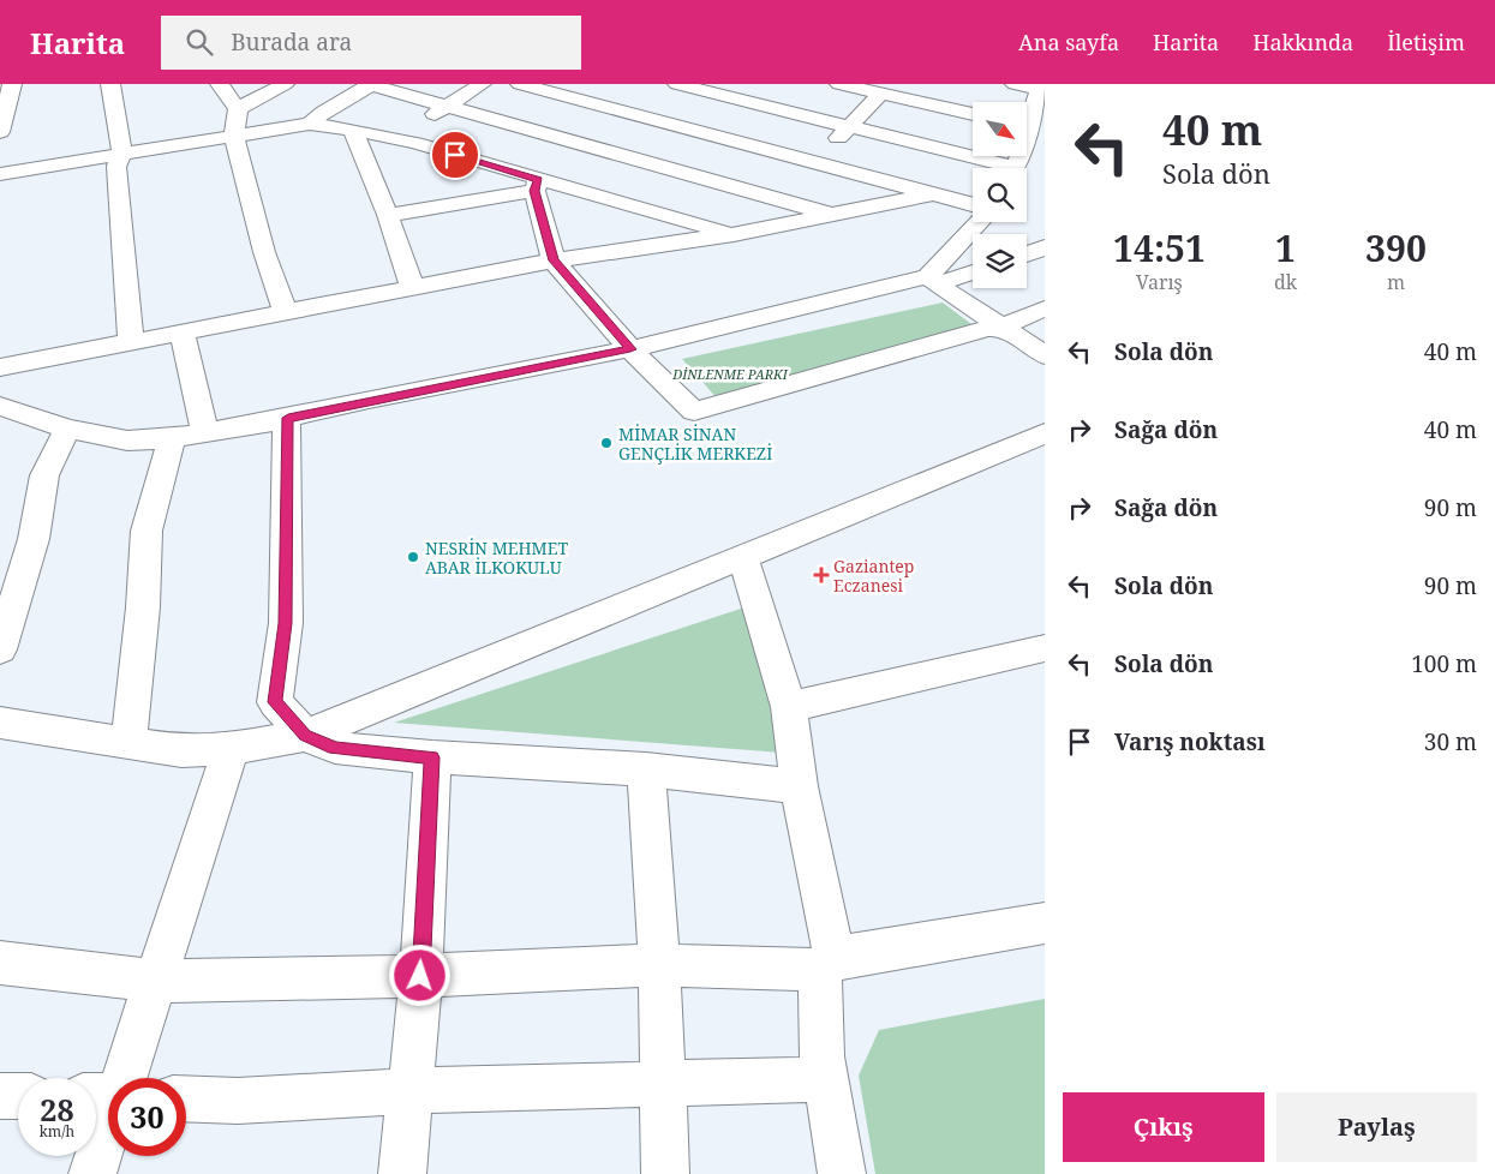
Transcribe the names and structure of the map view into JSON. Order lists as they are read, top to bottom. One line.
{"parks":["DİNLENME PARKI"],"places":{"other":["MİMAR SİNAN GENÇLİK MERKEZİ","NESRİN MEHMET ABAR İLKOKULU"],"health":["Gaziantep Eczanesi"]},"north":"bottom right","page":{"header":"Harita","search":"Burada ara","nav":["Ana sayfa","Harita","Hakkında","İletişim"],"turn":["40 m","Sola dön"],"eta":["14:51","Varış","1","dk","390","m"],"list":[{"name":"Sola dön","value":"40 m"},{"name":"Sağa dön","value":"40 m"},{"name":"Sağa dön","value":"90 m"},{"name":"Sola dön","value":"90 m"},{"name":"Sola dön","value":"100 m"},{"name":"Varış noktası","value":"30 m"}],"speed":"28 km/h","limit":"30","buttons":["Çıkış","Paylaş"]}}
